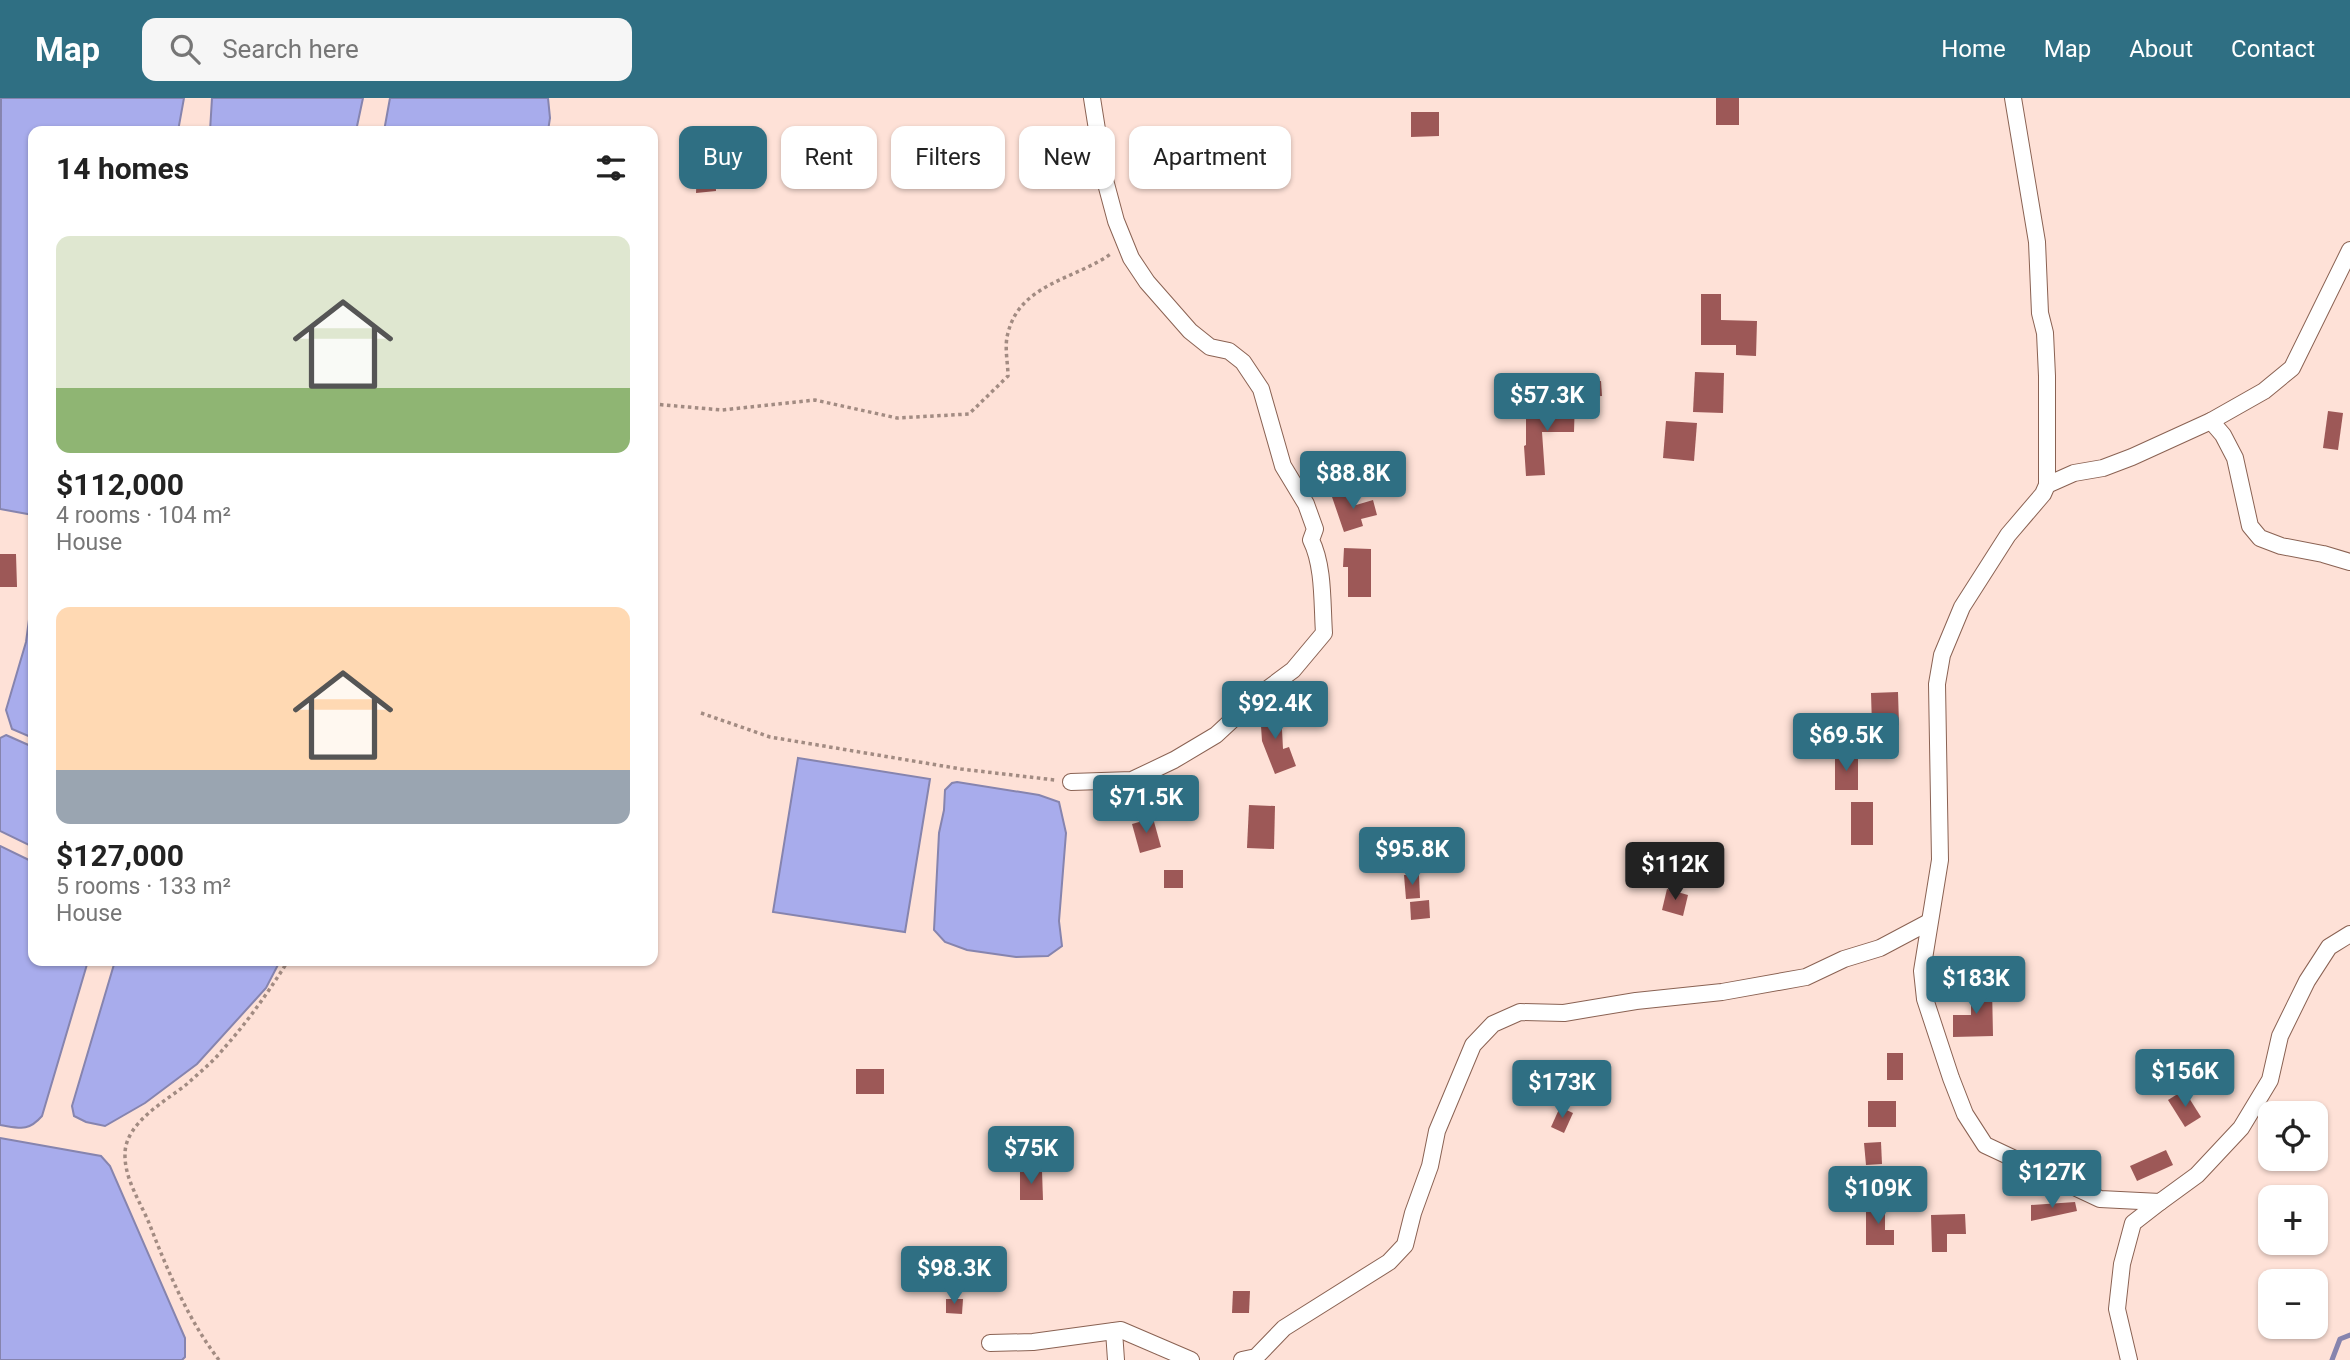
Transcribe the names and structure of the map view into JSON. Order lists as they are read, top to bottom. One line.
{"page":{"header":"Map","search":"Search here","nav":["Home","Map","About","Contact"],"chip":["Buy","Rent","Filters","New","Apartment"],"heading":"14 homes","list":[{"name":"$112,000","note":"4 rooms · 104 m² · House"},{"name":"$127,000","note":"5 rooms · 133 m² · House"}],"price":["$57.3K","$88.8K","$92.4K","$69.5K","$71.5K","$95.8K","$112K","$183K","$156K","$173K","$75K","$127K","$109K","$98.3K"],"map_buttons":["+","−"]}}
